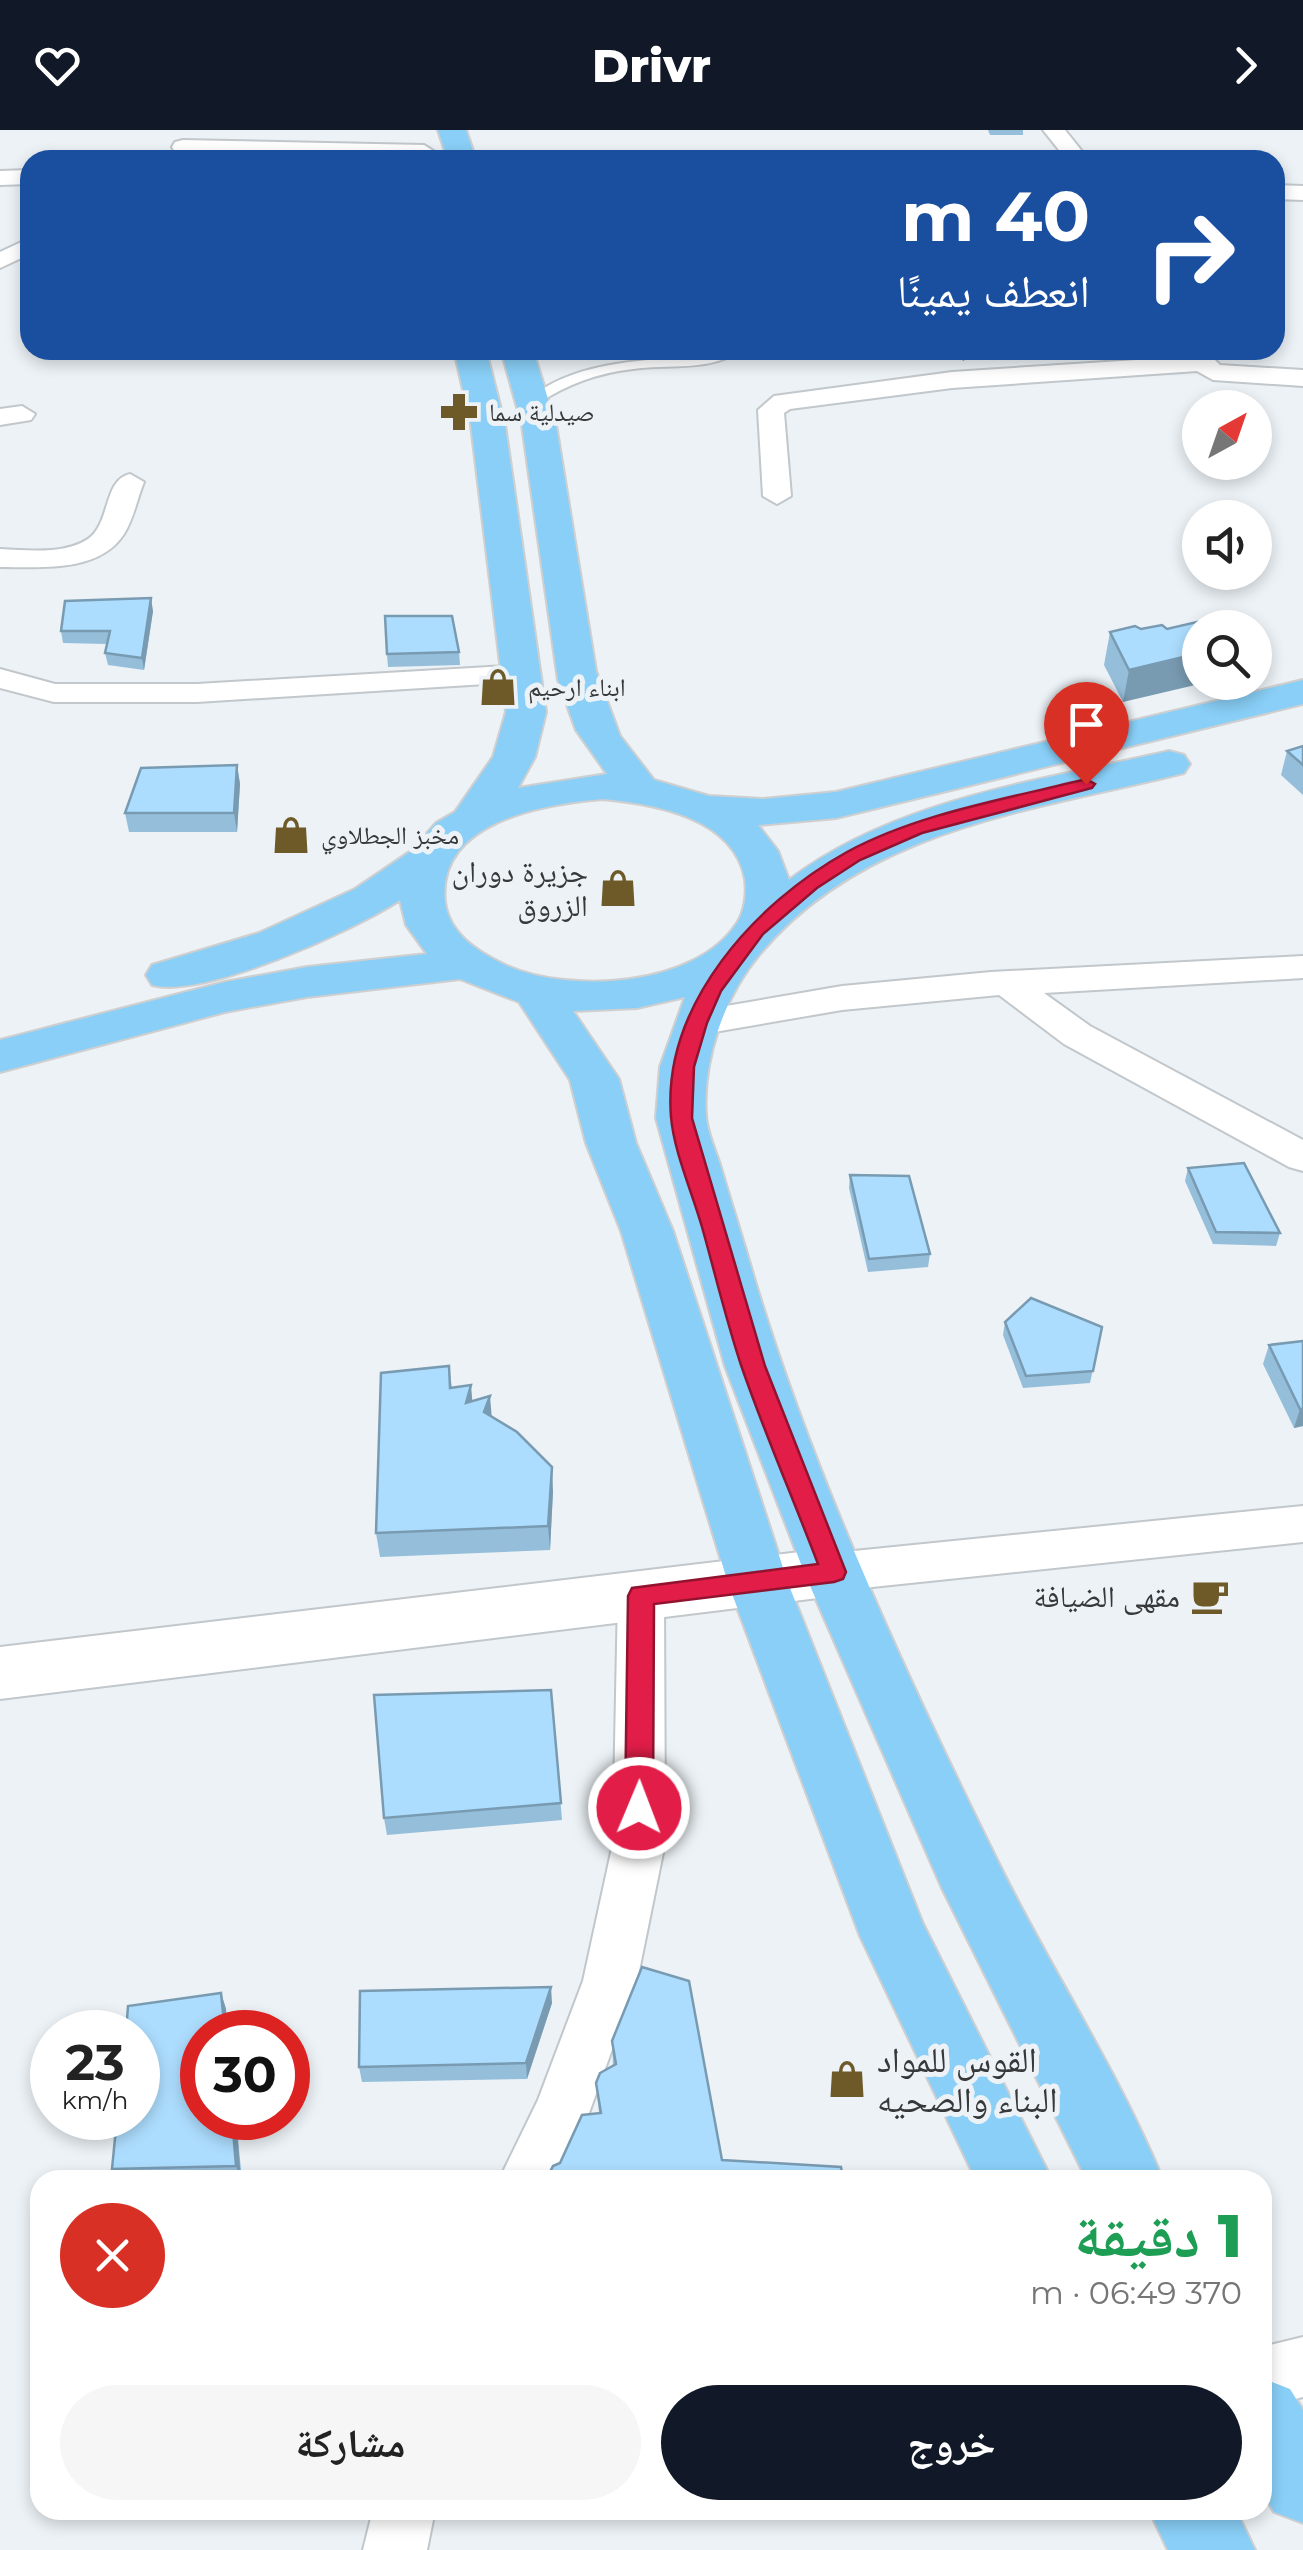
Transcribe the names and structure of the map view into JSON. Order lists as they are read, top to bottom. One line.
{"places":{"pharmacy":["صيدلية سما"],"shop":["ابناء ارحيم","مخبز الجطلاوي","جزيرة دوران الزروق","القوس للمواد البناء والصحيه"],"cafe":["مقهى الضيافة"]},"north":"top right","page":{"header":"Drivr","turn":["40 m","انعطف يمينًا"],"speed":"23 km/h","limit":"30","heading":["1 دقيقة","370 m · 06:49"],"buttons":["خروج","مشاركة"]}}
